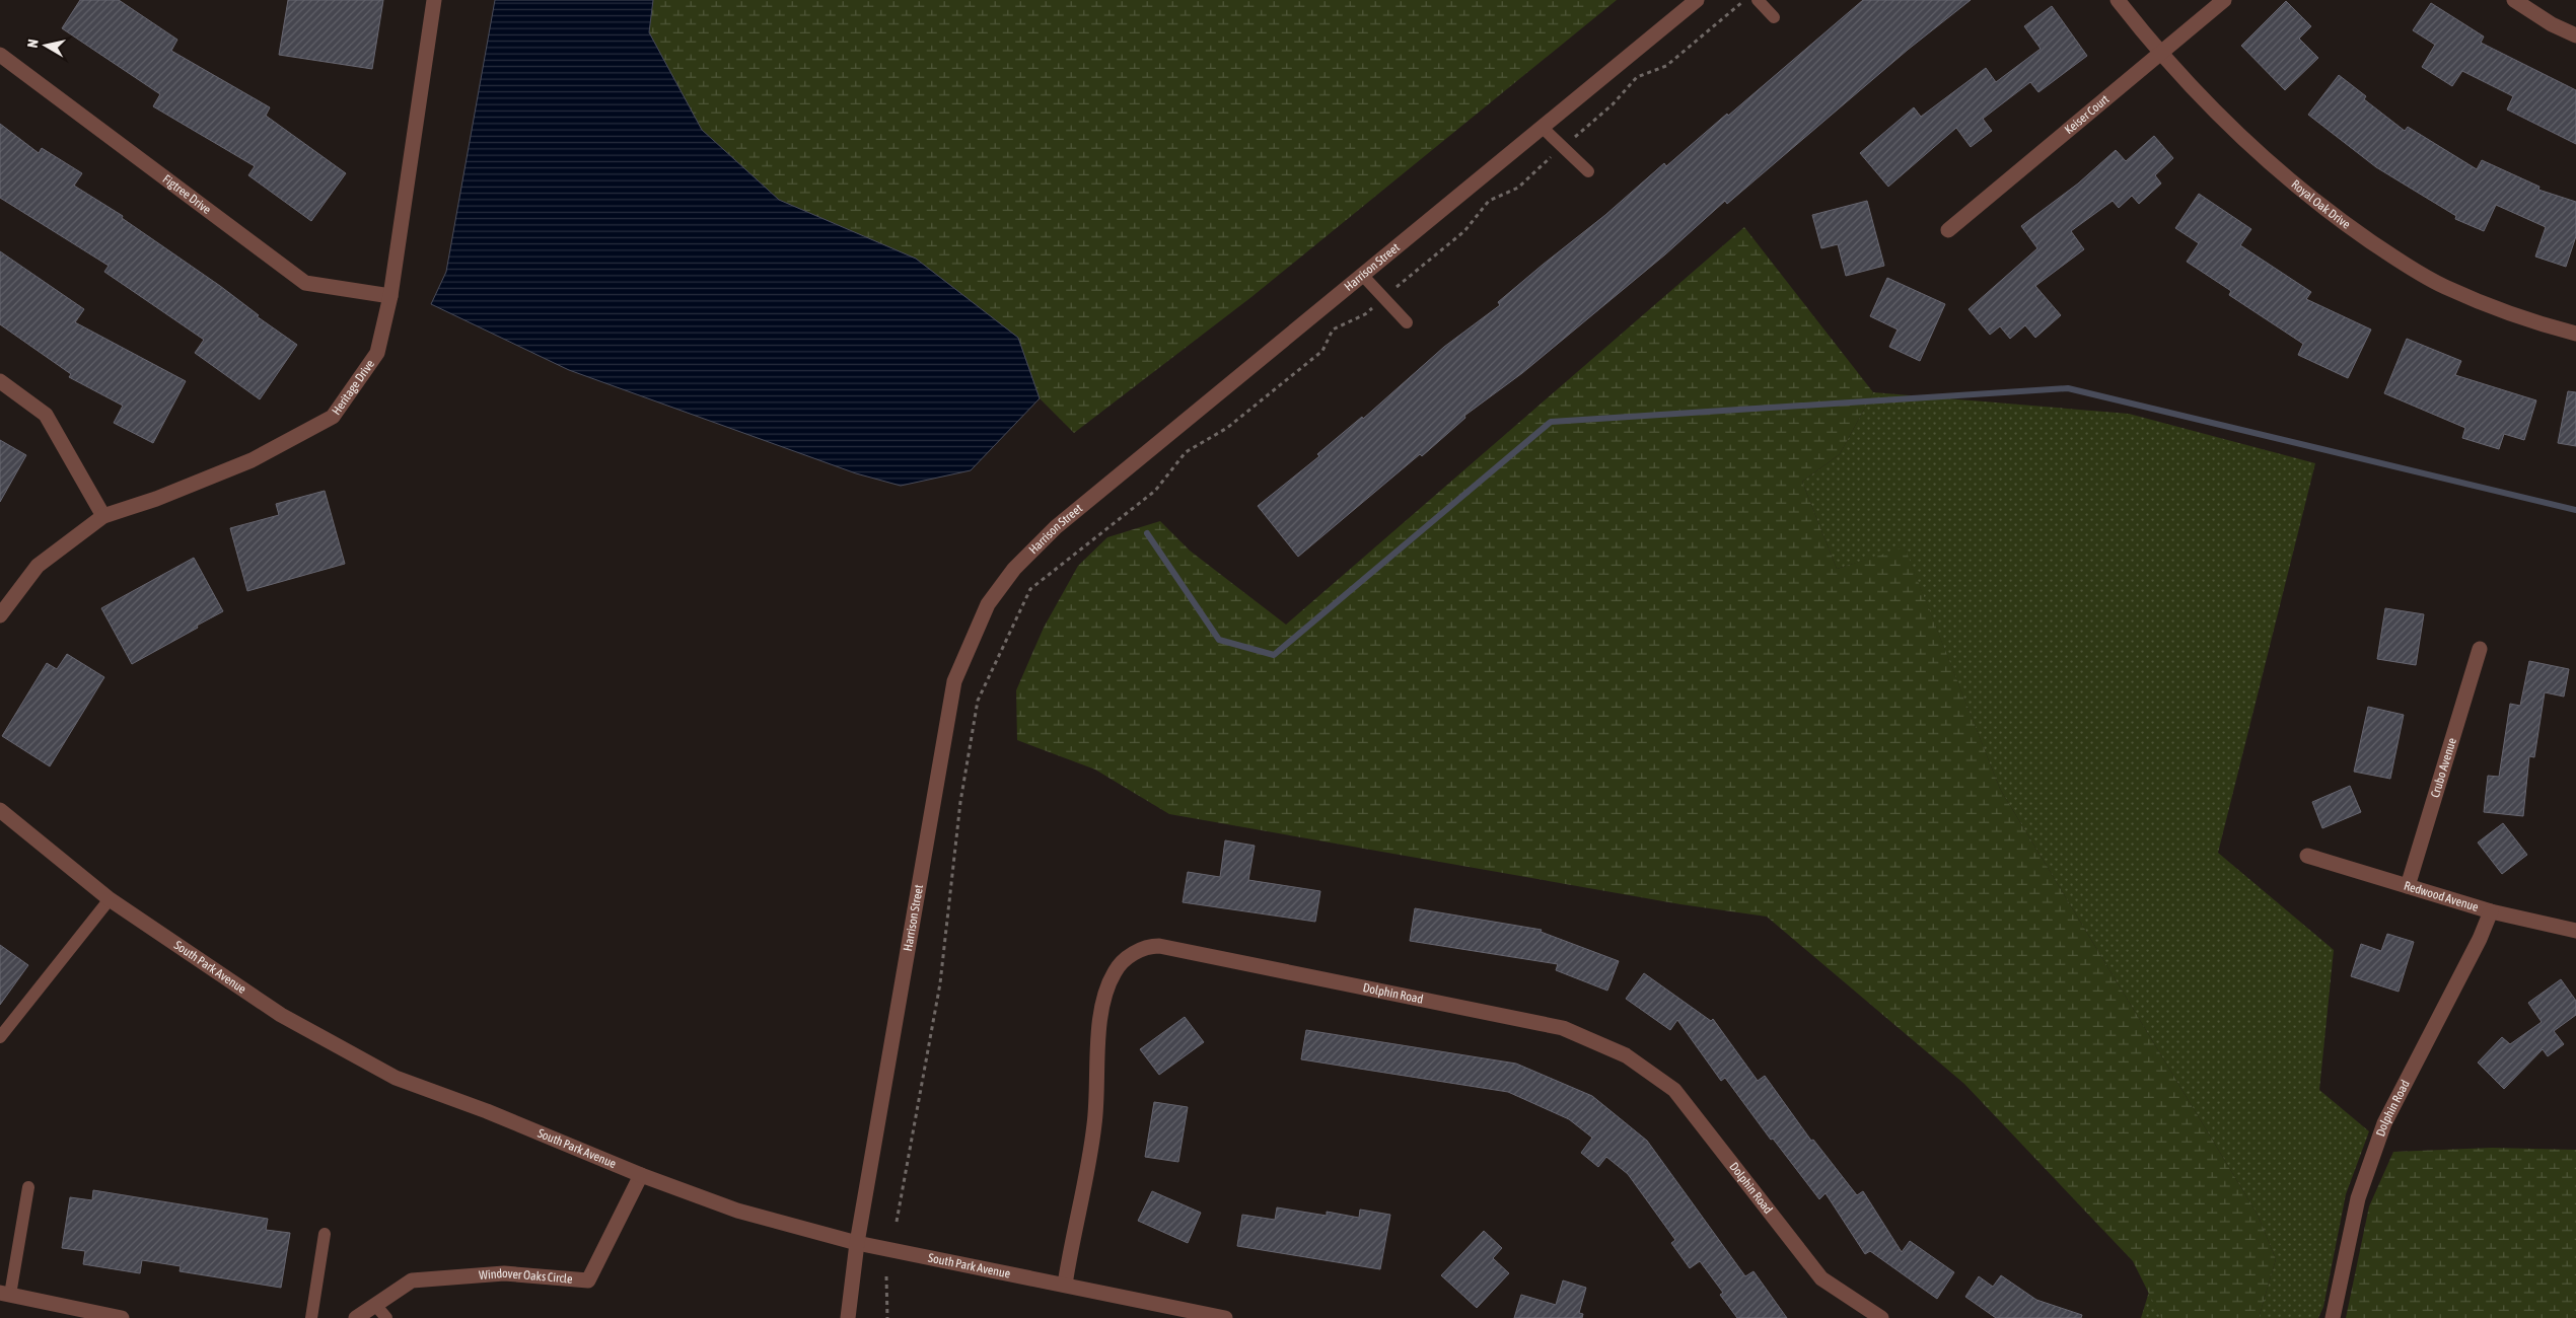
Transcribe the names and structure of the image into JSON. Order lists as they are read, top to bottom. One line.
{"streets":{"street":["Keiser Court","Figtree Drive","Royal Oak Drive","Harrison Street","Heritage Drive","Crubo Avenue","Redwood Avenue","South Park Avenue","Dolphin Road","Windover Oaks Circle"]},"crossings":[["Keiser Court","Royal Oak Drive"],["Figtree Drive","Heritage Drive"],["Harrison Street","South Park Avenue"],["Crubo Avenue","Redwood Avenue"],["Redwood Avenue","Dolphin Road"],["South Park Avenue","Dolphin Road"],["South Park Avenue","Windover Oaks Circle"]],"north":"left"}
